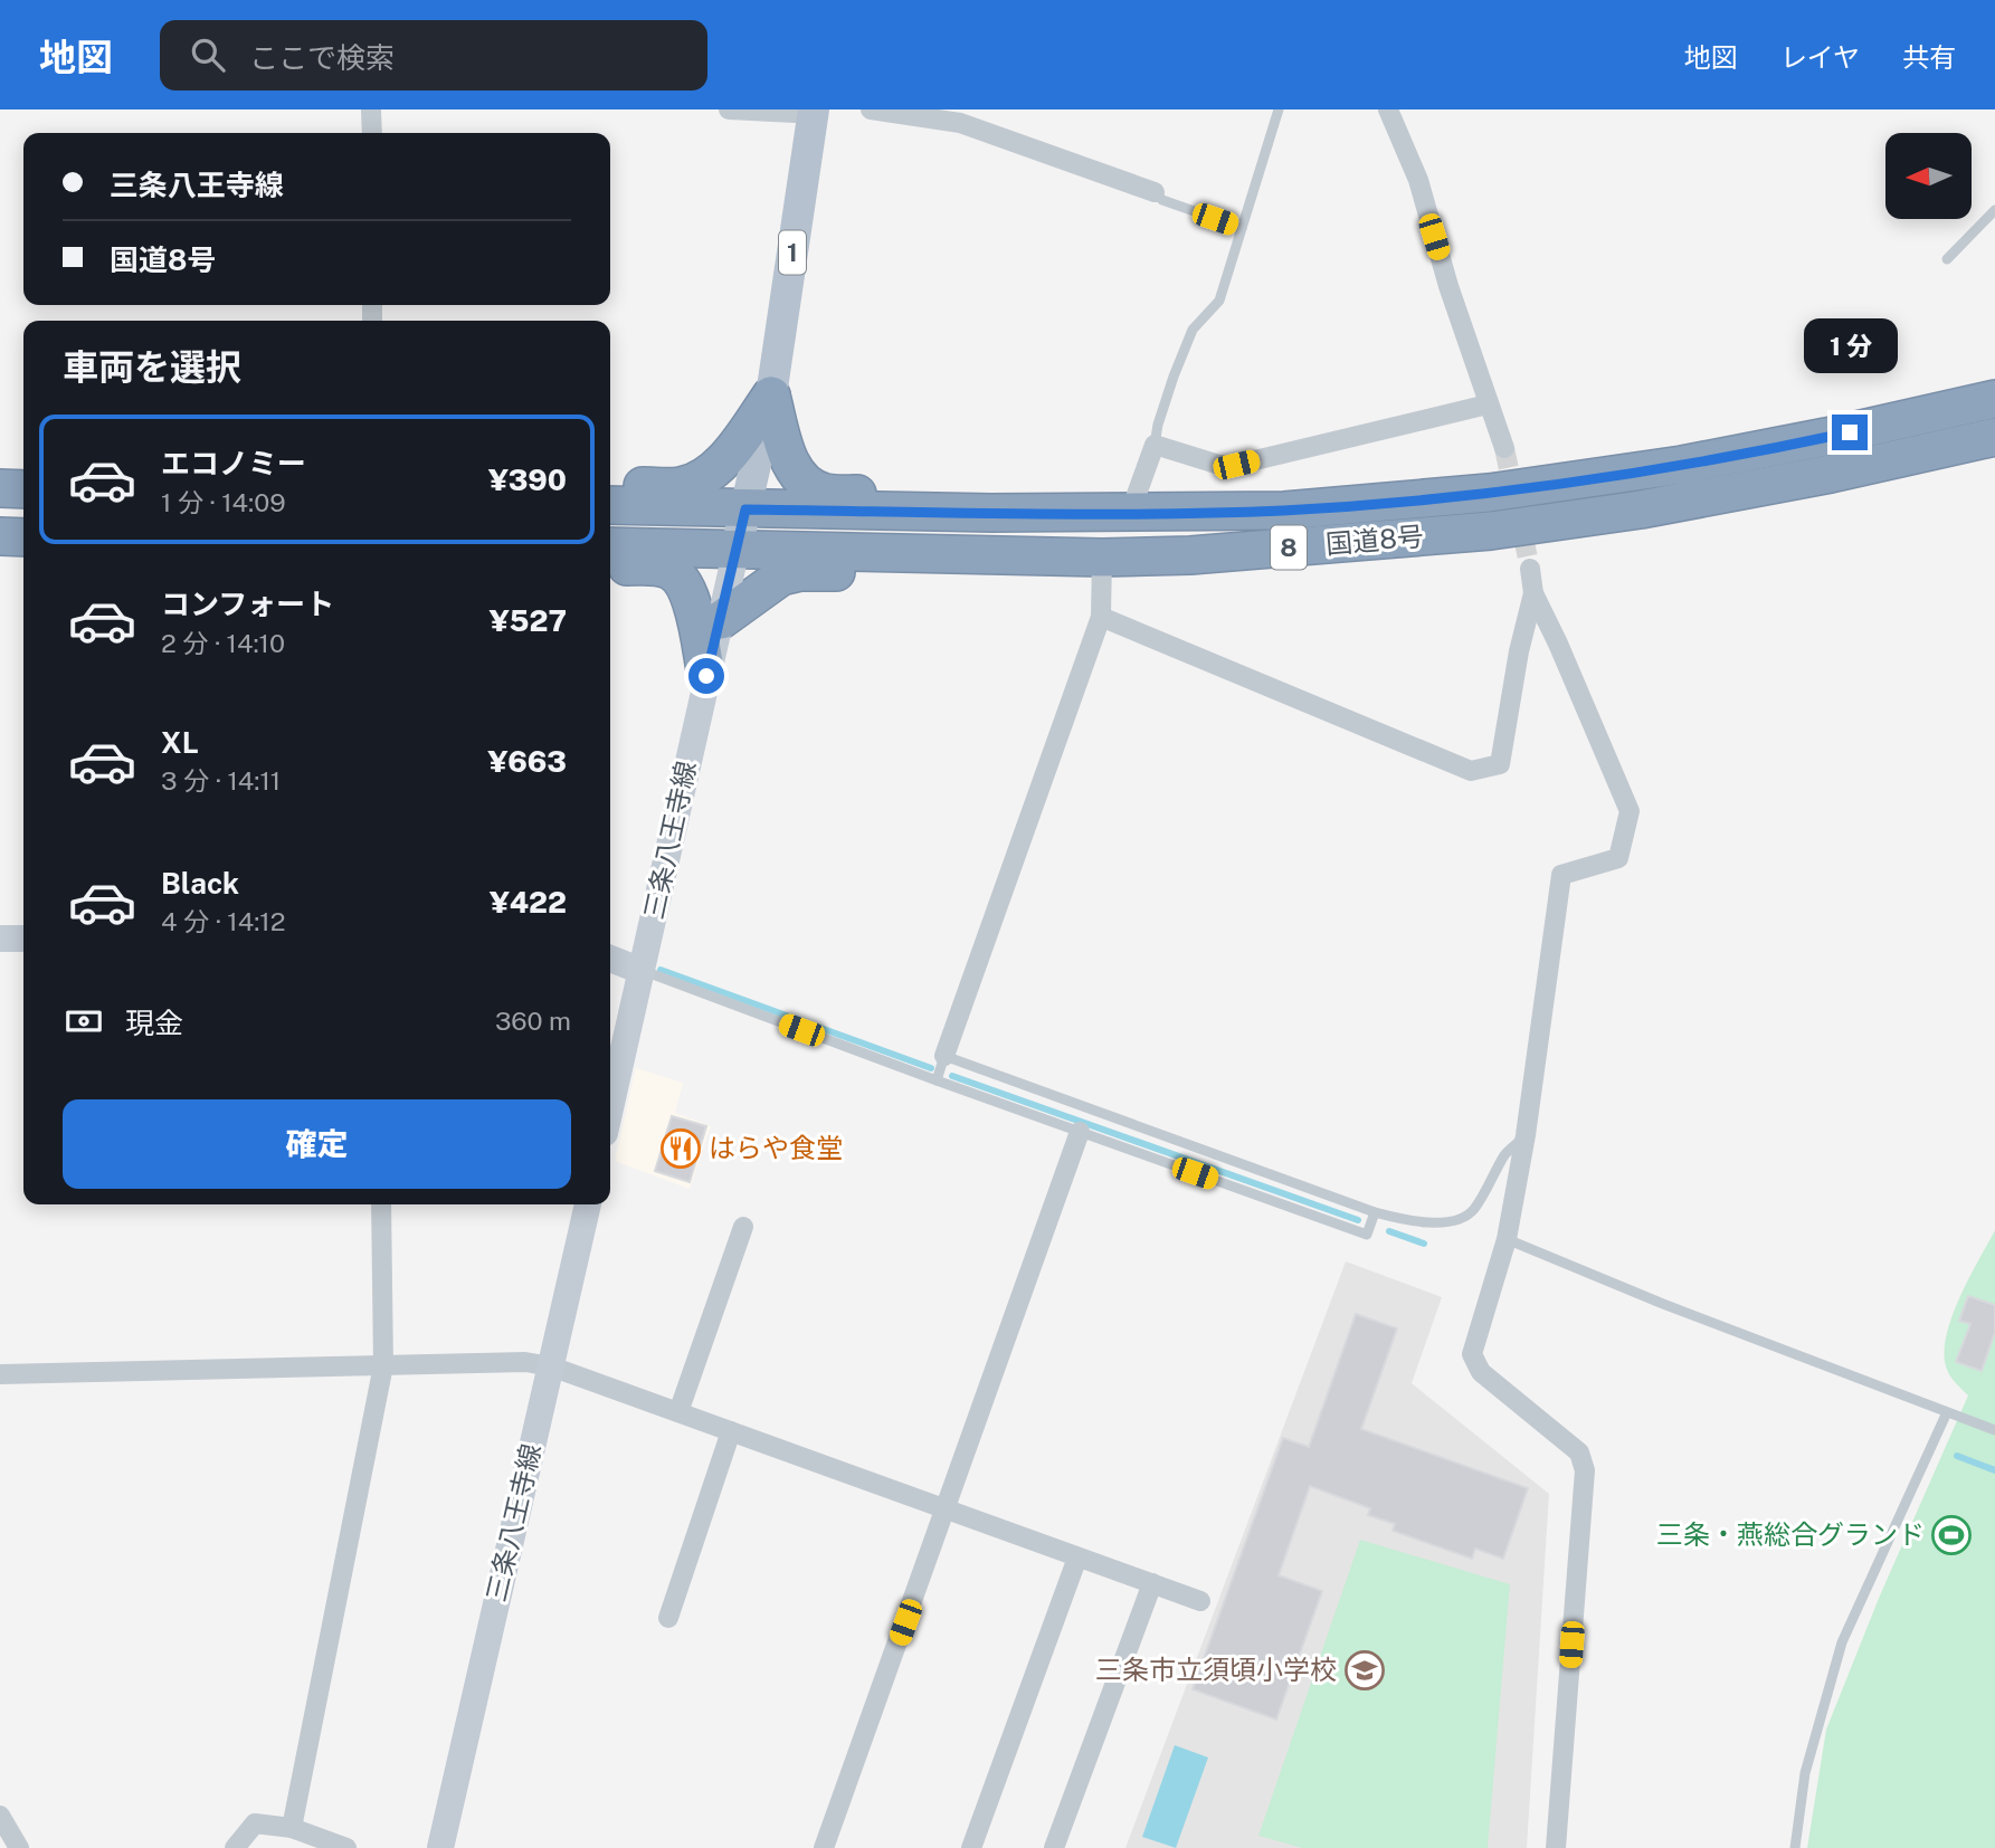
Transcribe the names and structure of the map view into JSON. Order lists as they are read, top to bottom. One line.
{"streets":{"highway":["国道8号","8"],"main road":["1","三条八王寺線"]},"crossings":[["1","国道8号"],["1","三条八王寺線"],["国道8号","三条八王寺線"]],"places":{"restaurant":["はらや食堂"],"sports":["三条・燕総合グランド"],"school or university":["三条市立須頃小学校"]},"north":"left","page":{"header":"地図","search":"ここで検索","nav":["地図","レイヤ","共有"],"banner":["三条八王寺線","国道8号"],"bubble":"1 分","heading":"車両を選択","list":[{"name":"エコノミー","note":"1 分 · 14:09","value":"¥390"},{"name":"コンフォート","note":"2 分 · 14:10","value":"¥527"},{"name":"XL","note":"3 分 · 14:11","value":"¥663"},{"name":"Black","note":"4 分 · 14:12","value":"¥422"}],"pay":["現金","360 m"],"buttons":"確定"}}
